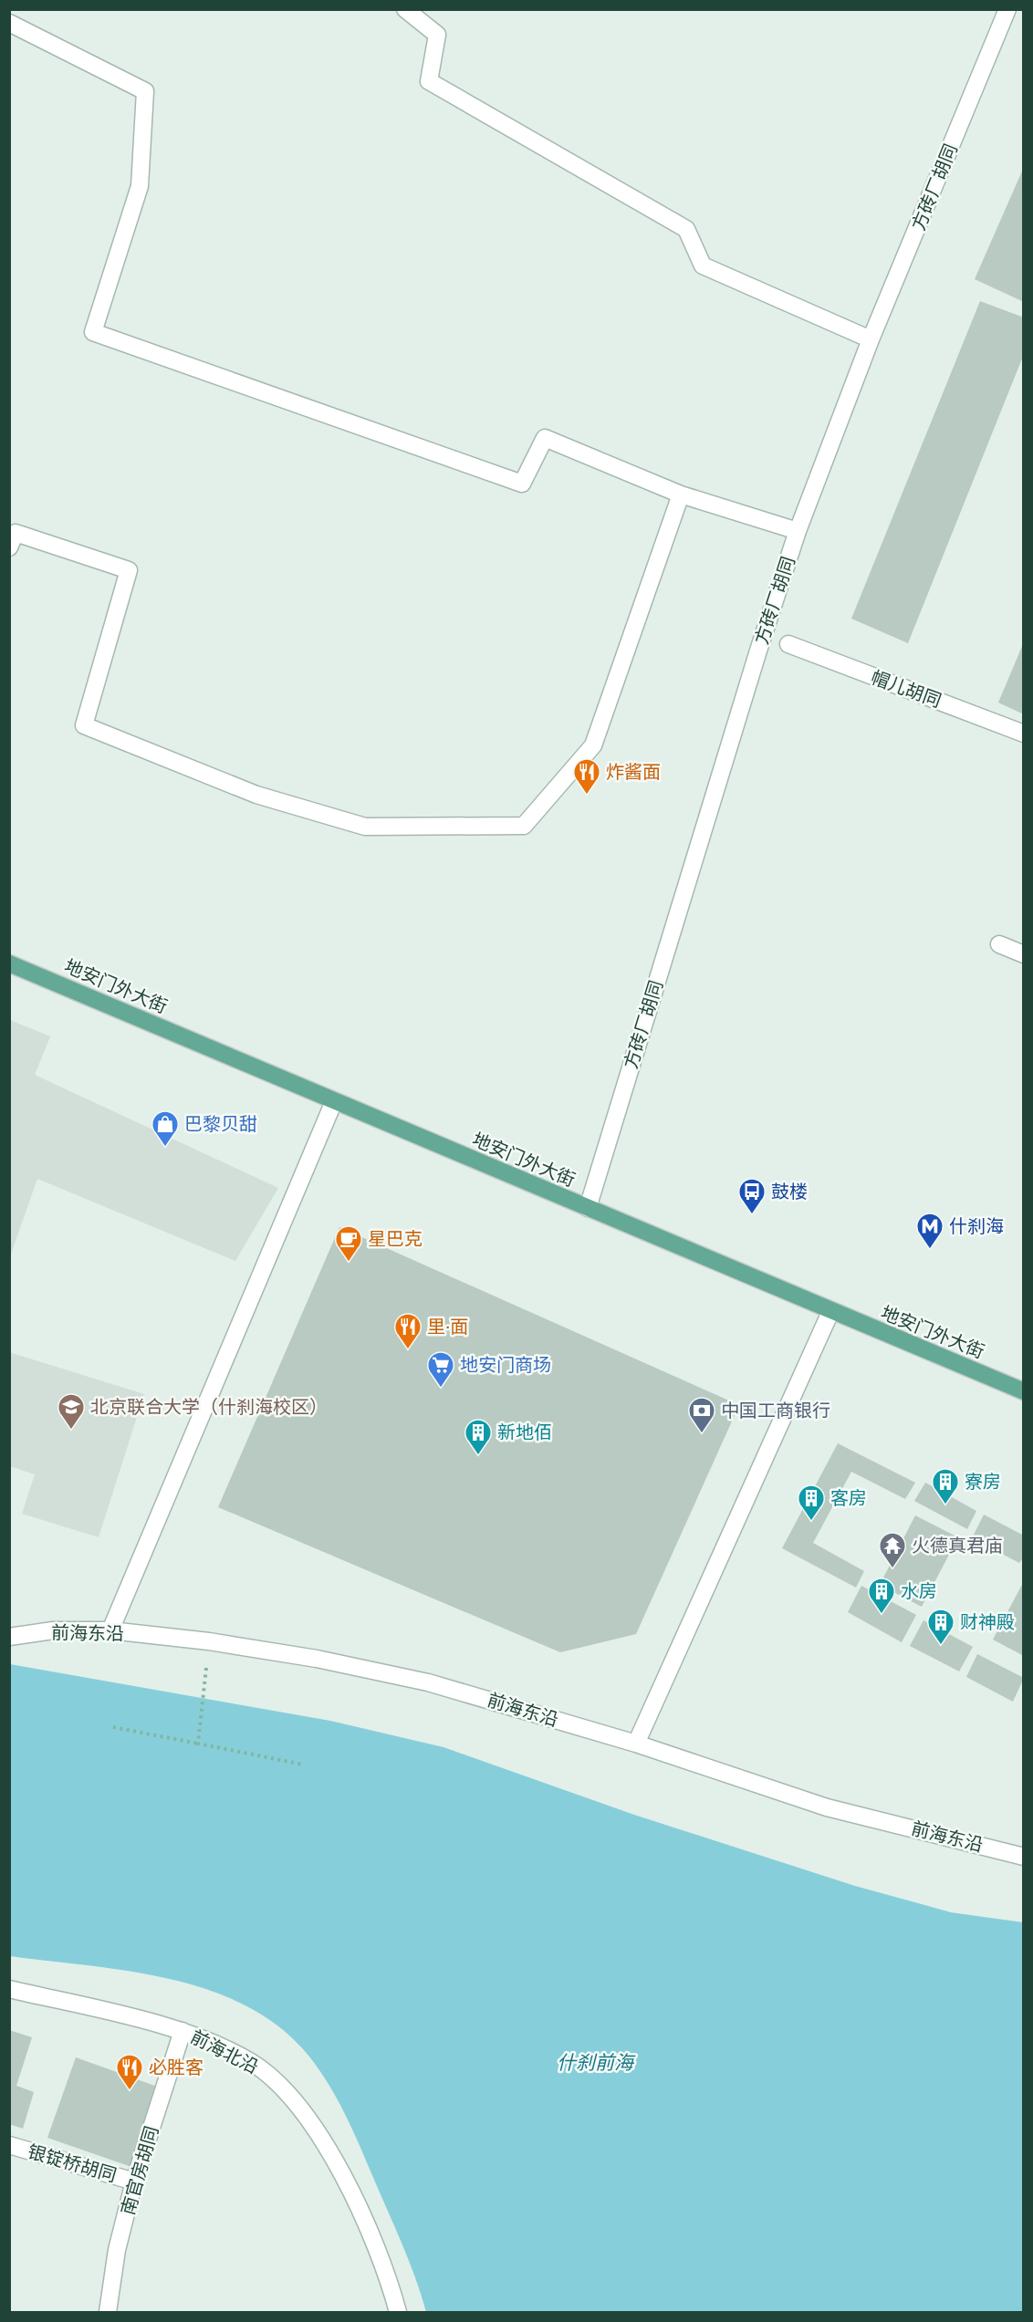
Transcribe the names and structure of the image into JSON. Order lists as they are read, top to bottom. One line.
{"streets":{"main road":["地安门外大街"],"street":["方砖厂胡同","帽儿胡同","前海东沿","前海北沿","银锭桥胡同","南官房胡同"]},"crossings":[["方砖厂胡同","地安门外大街"],["前海北沿","南官房胡同"],["银锭桥胡同","南官房胡同"]],"water":["什刹前海"],"places":{"restaurant":["炸酱面","里·面","必胜客"],"shop":["巴黎贝甜"],"bus stop":["鼓楼"],"metro station":["什刹海"],"cafe":["星巴克"],"supermarket":["地安门商场"],"school or university":["北京联合大学（什刹海校区）"],"bank":["中国工商银行"],"building":["新地佰","寮房","客房","水房","财神殿"],"temple":["火德真君庙"]}}
